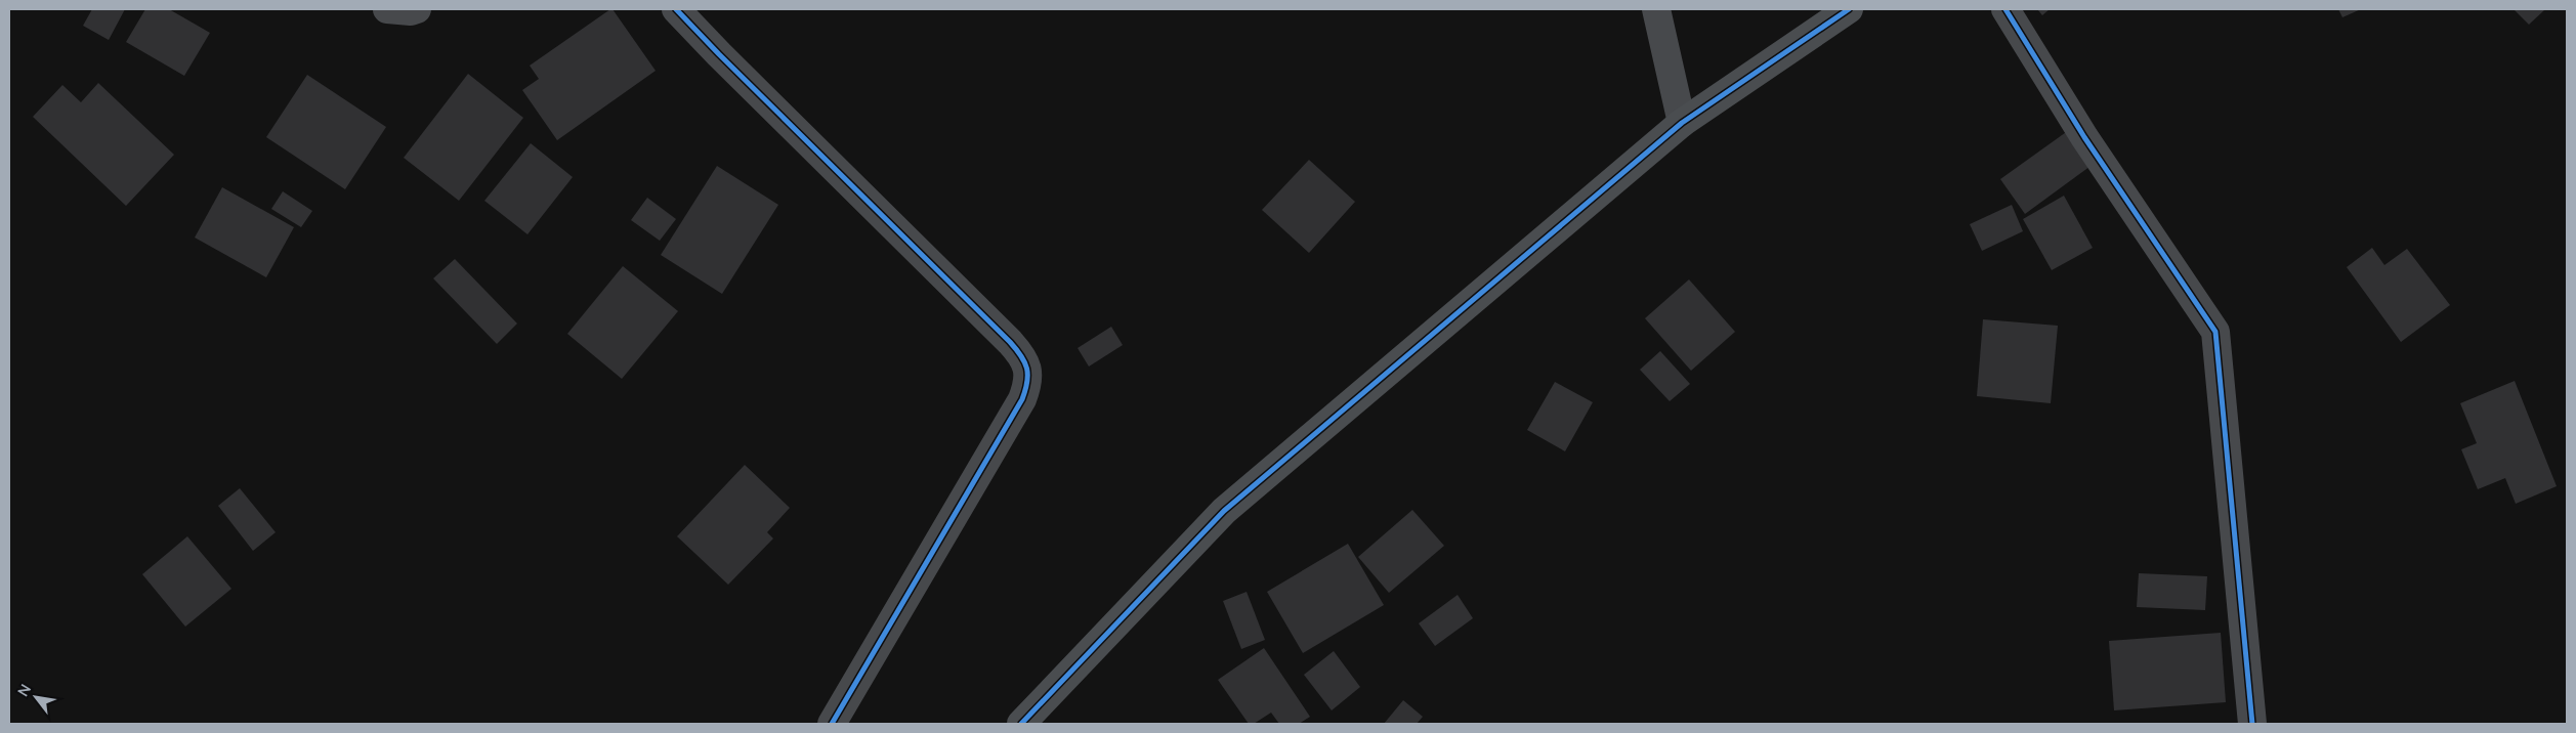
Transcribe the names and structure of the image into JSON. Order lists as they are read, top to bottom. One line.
{"north":"top left"}
